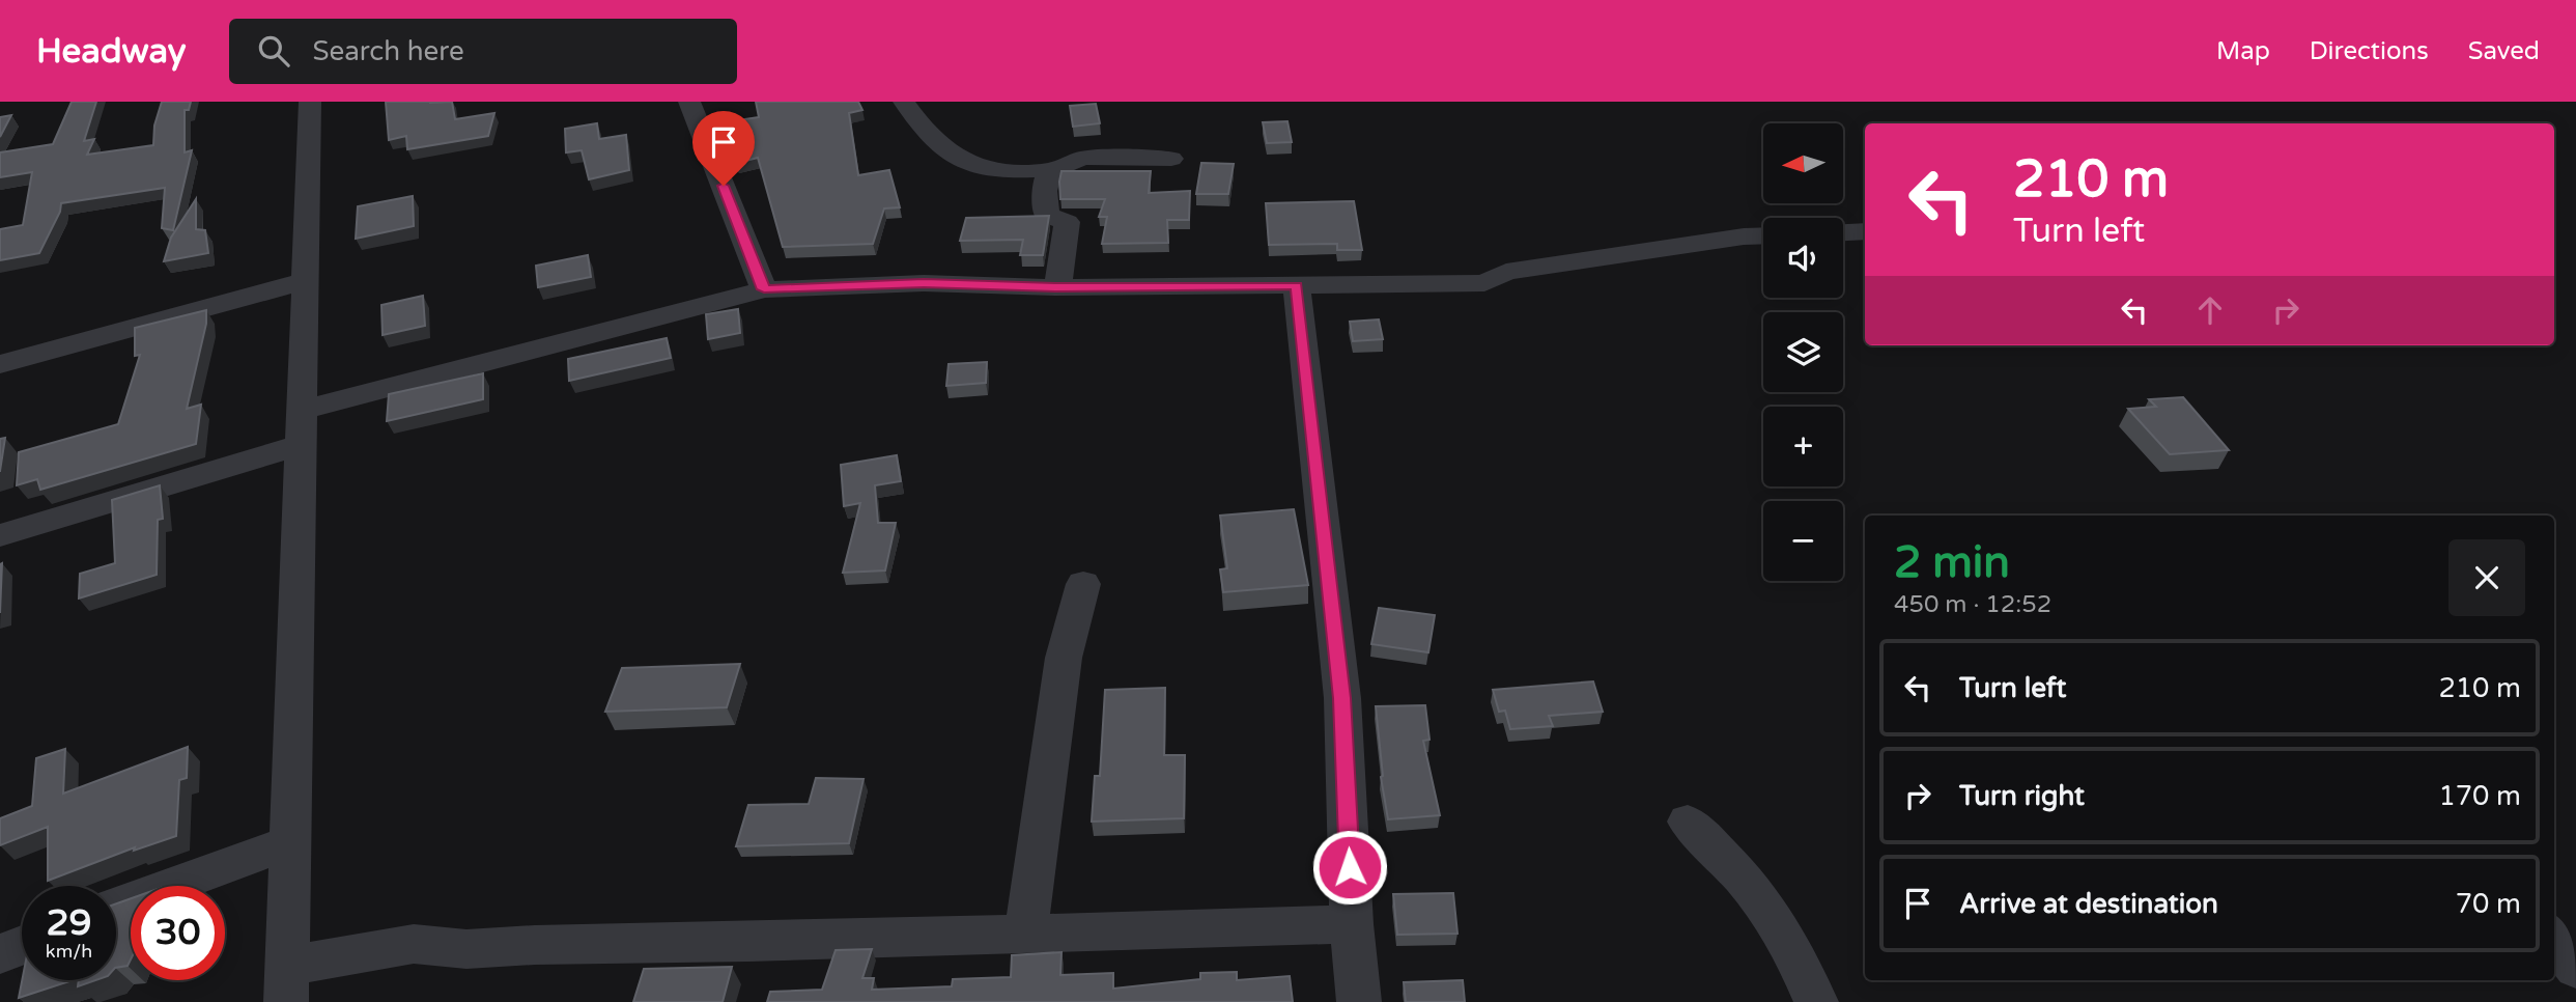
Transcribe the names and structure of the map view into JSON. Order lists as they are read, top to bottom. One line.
{"north":"left","page":{"header":"Headway","search":"Search here","nav":["Map","Directions","Saved"],"map_buttons":["+","−"],"turn":["210 m","Turn left"],"heading":["2 min","450 m · 12:52"],"list":[{"name":"Turn left","value":"210 m"},{"name":"Turn right","value":"170 m"},{"name":"Arrive at destination","value":"70 m"}],"speed":"29 km/h","limit":"30"}}
